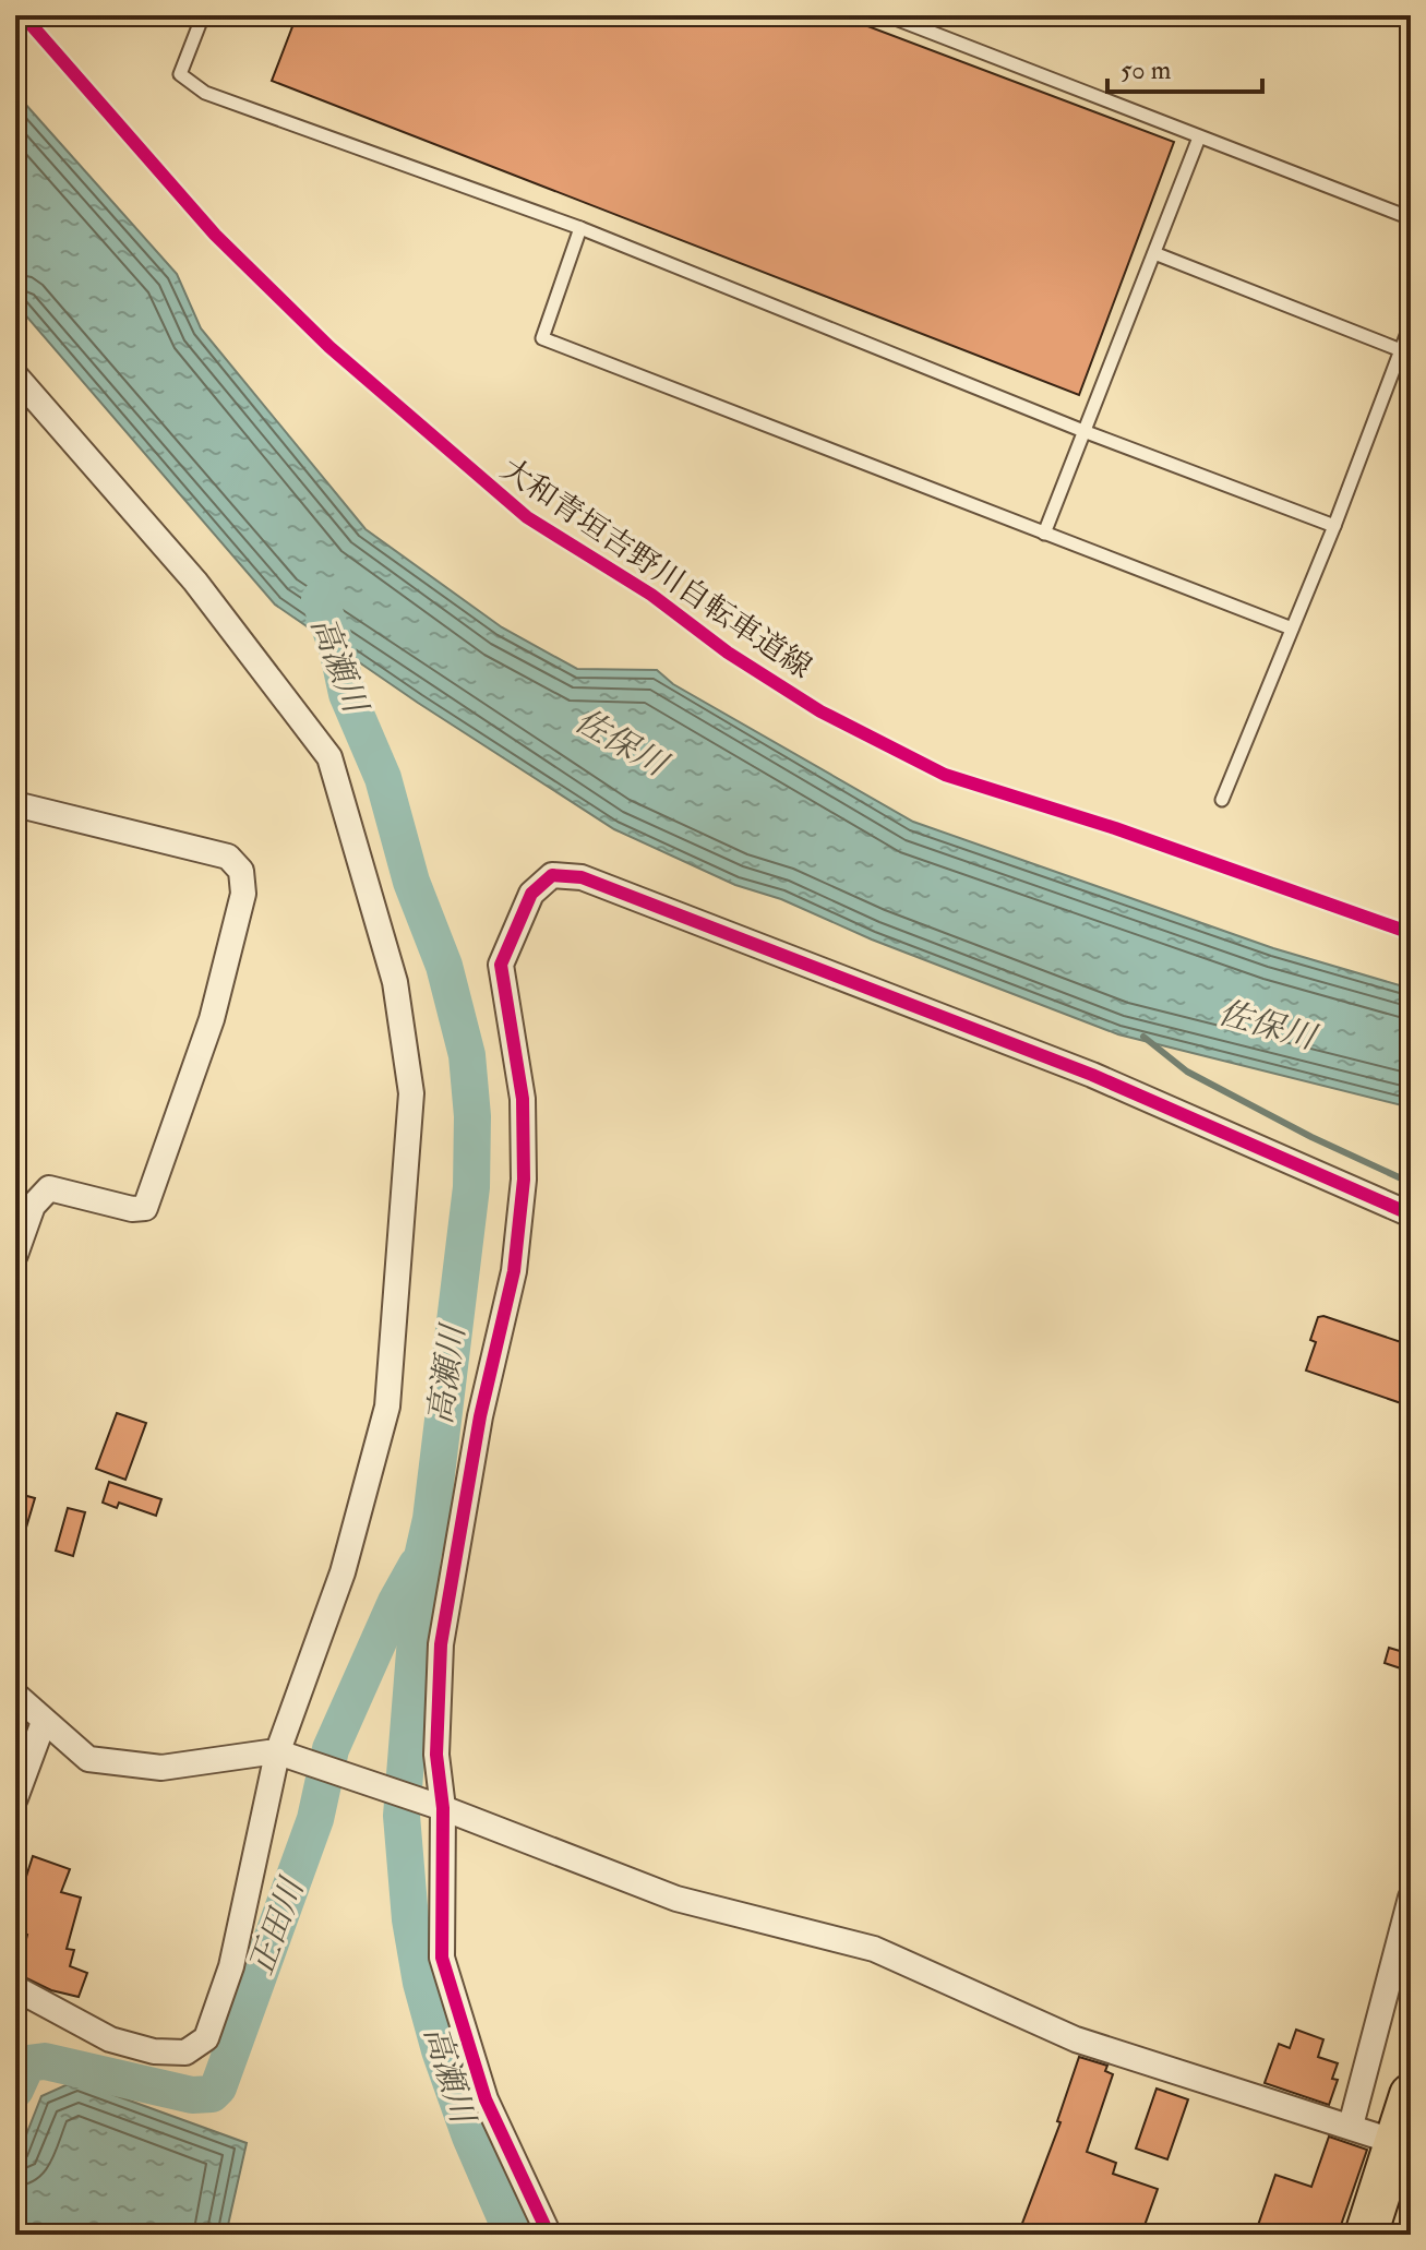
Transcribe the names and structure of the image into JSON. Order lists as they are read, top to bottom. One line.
{"streets":{"cycle path":["大和青垣吉野川自転車道線"]},"water":["高瀬川","佐保川","正田川"],"scale_bar":"50 m"}
